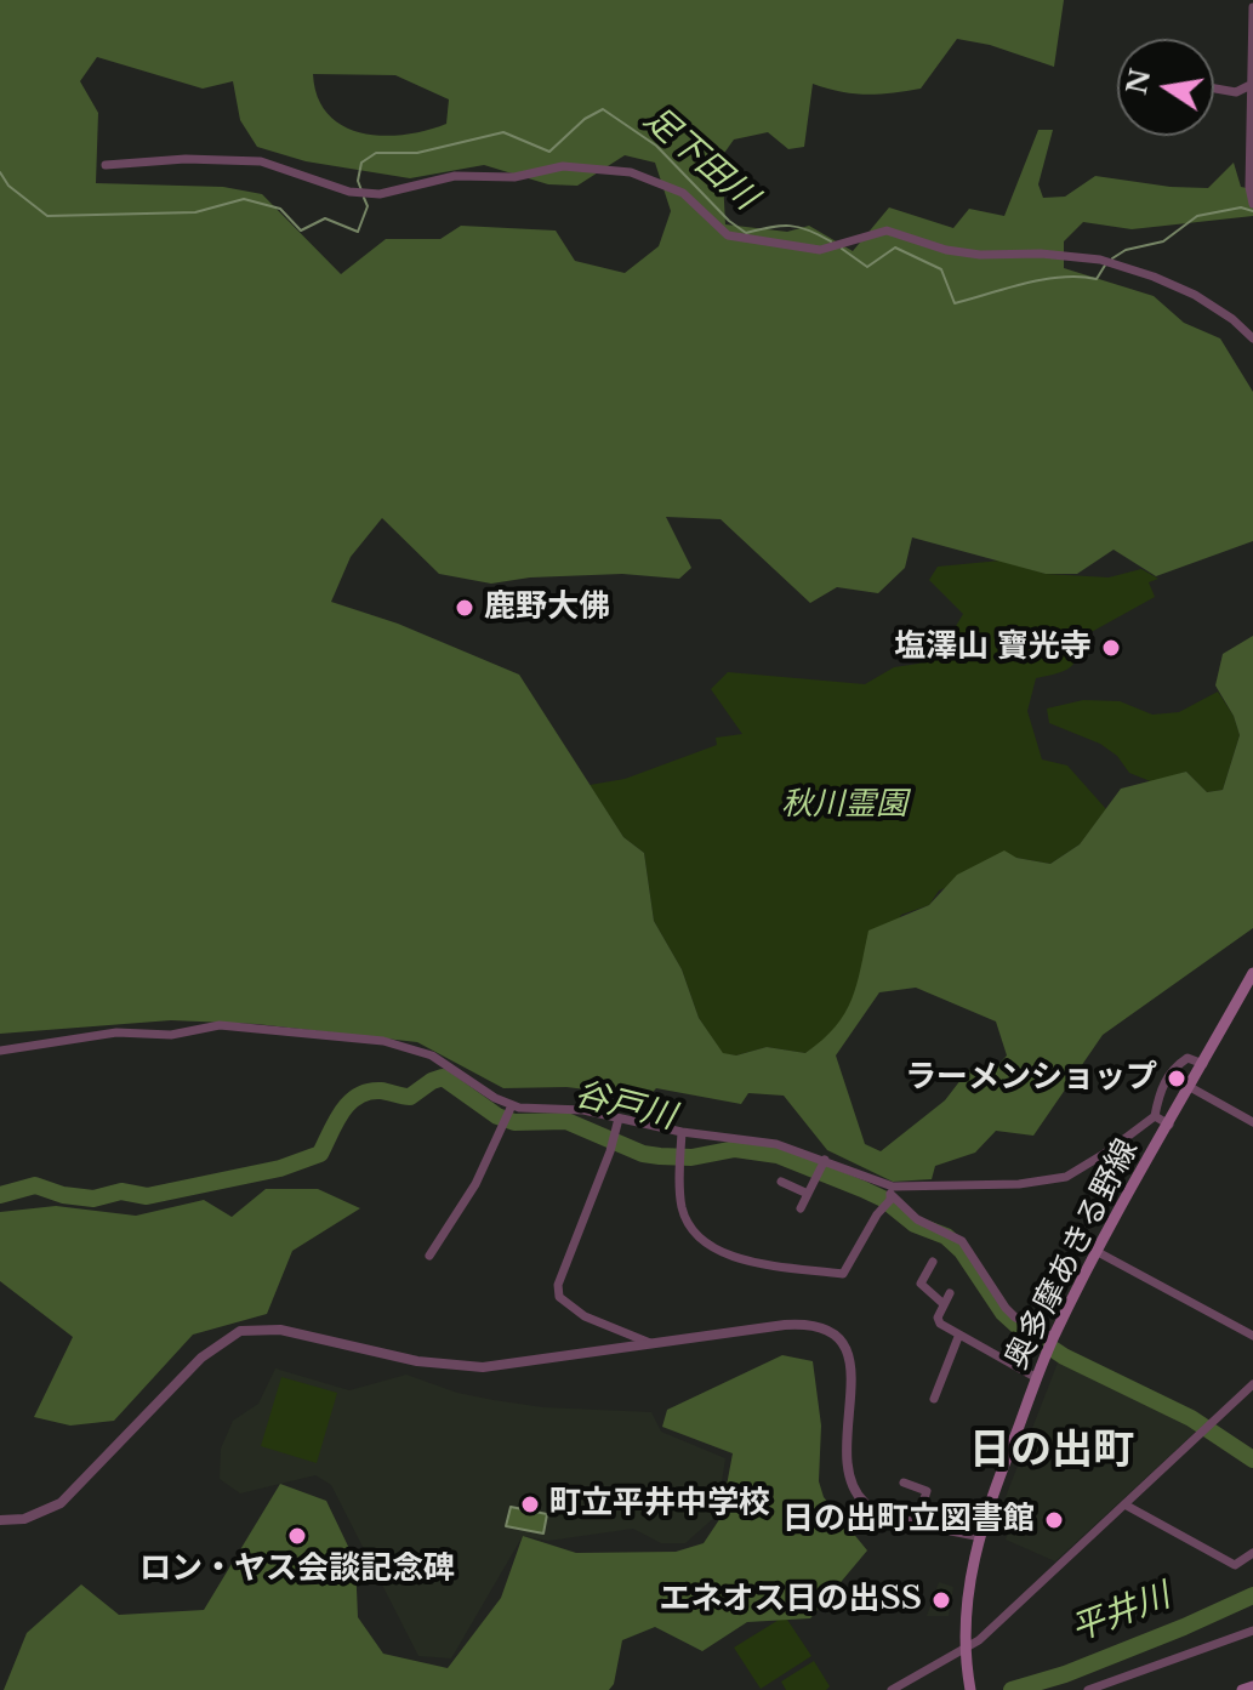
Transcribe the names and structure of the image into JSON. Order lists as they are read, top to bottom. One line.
{"streets":{"main road":["奥多摩あきる野線"]},"districts":["日の出町"],"water":["足下田川","谷戸川","平井川"],"parks":["秋川霊園"],"places":["鹿野大佛","塩澤山 寶光寺","ラーメンショップ","町立平井中学校","日の出町立図書館","ロン・ヤス会談記念碑","エネオス日の出SS"],"north":"left"}
